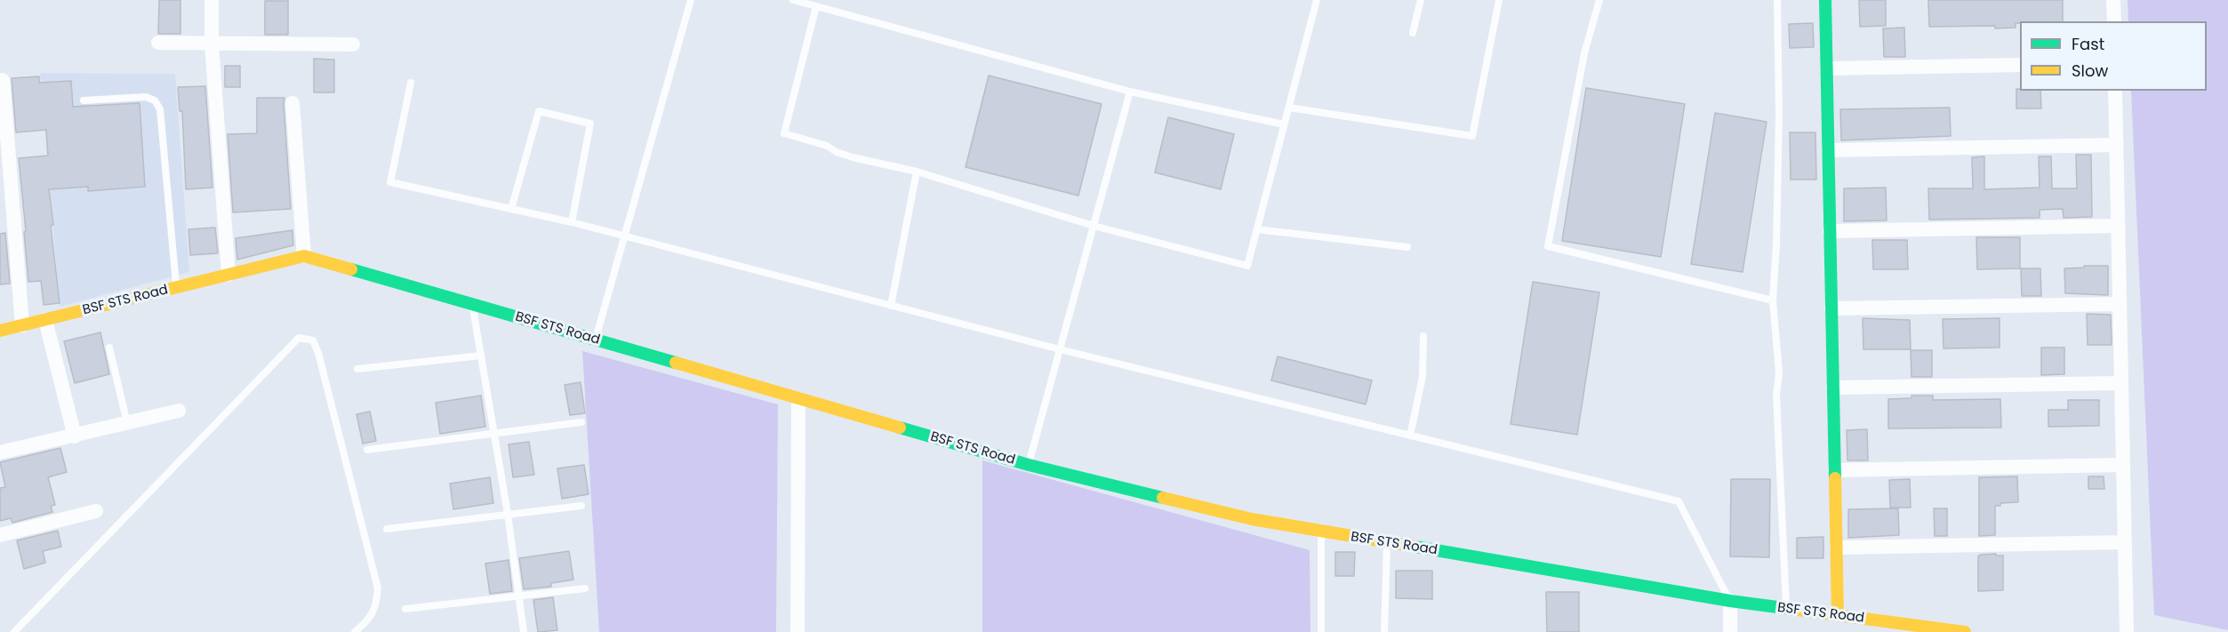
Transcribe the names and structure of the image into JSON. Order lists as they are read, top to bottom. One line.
{"streets":{"street":["BSF STS Road"]},"legend":["Fast","Slow"]}
